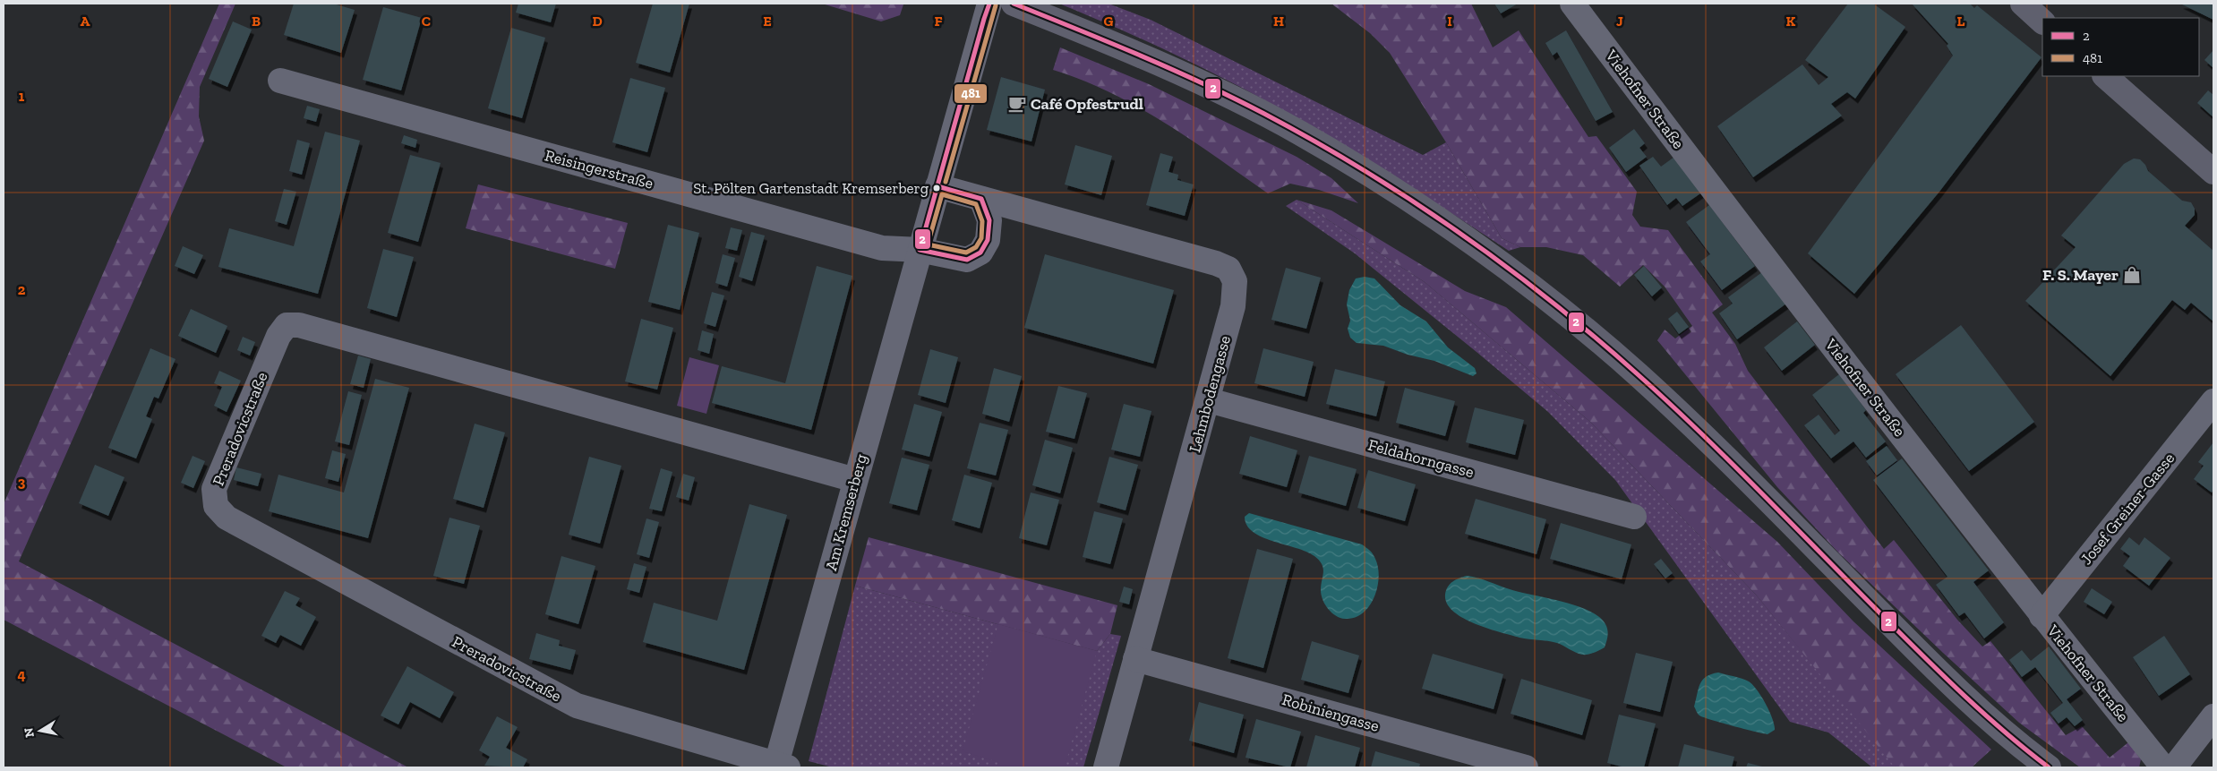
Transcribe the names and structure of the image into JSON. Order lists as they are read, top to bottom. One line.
{"streets":{"street":["Viehofner Straße","Reisingerstraße","Lehmbodengasse","Preradovicstraße","Feldahorngasse","Josef Greiner-Gasse","Am Kremserberg","Robiniengasse"]},"crossings":[["Viehofner Straße","Josef Greiner-Gasse"],["Reisingerstraße","Am Kremserberg"],["Lehmbodengasse","Feldahorngasse"],["Lehmbodengasse","Robiniengasse"],["Preradovicstraße","Am Kremserberg"]],"places":{"cafe":["Café Opfestrudl"],"other":["St. Pölten Gartenstadt Kremserberg"],"shop":["F. S. Mayer"]},"lines":["transit line 2","transit line 481"],"legend":["2","481"],"north":"left","grid":{"columns":["A","B","C","D","E","F","G","H","I","J","K","L"],"rows":["1","2","3","4"]}}
